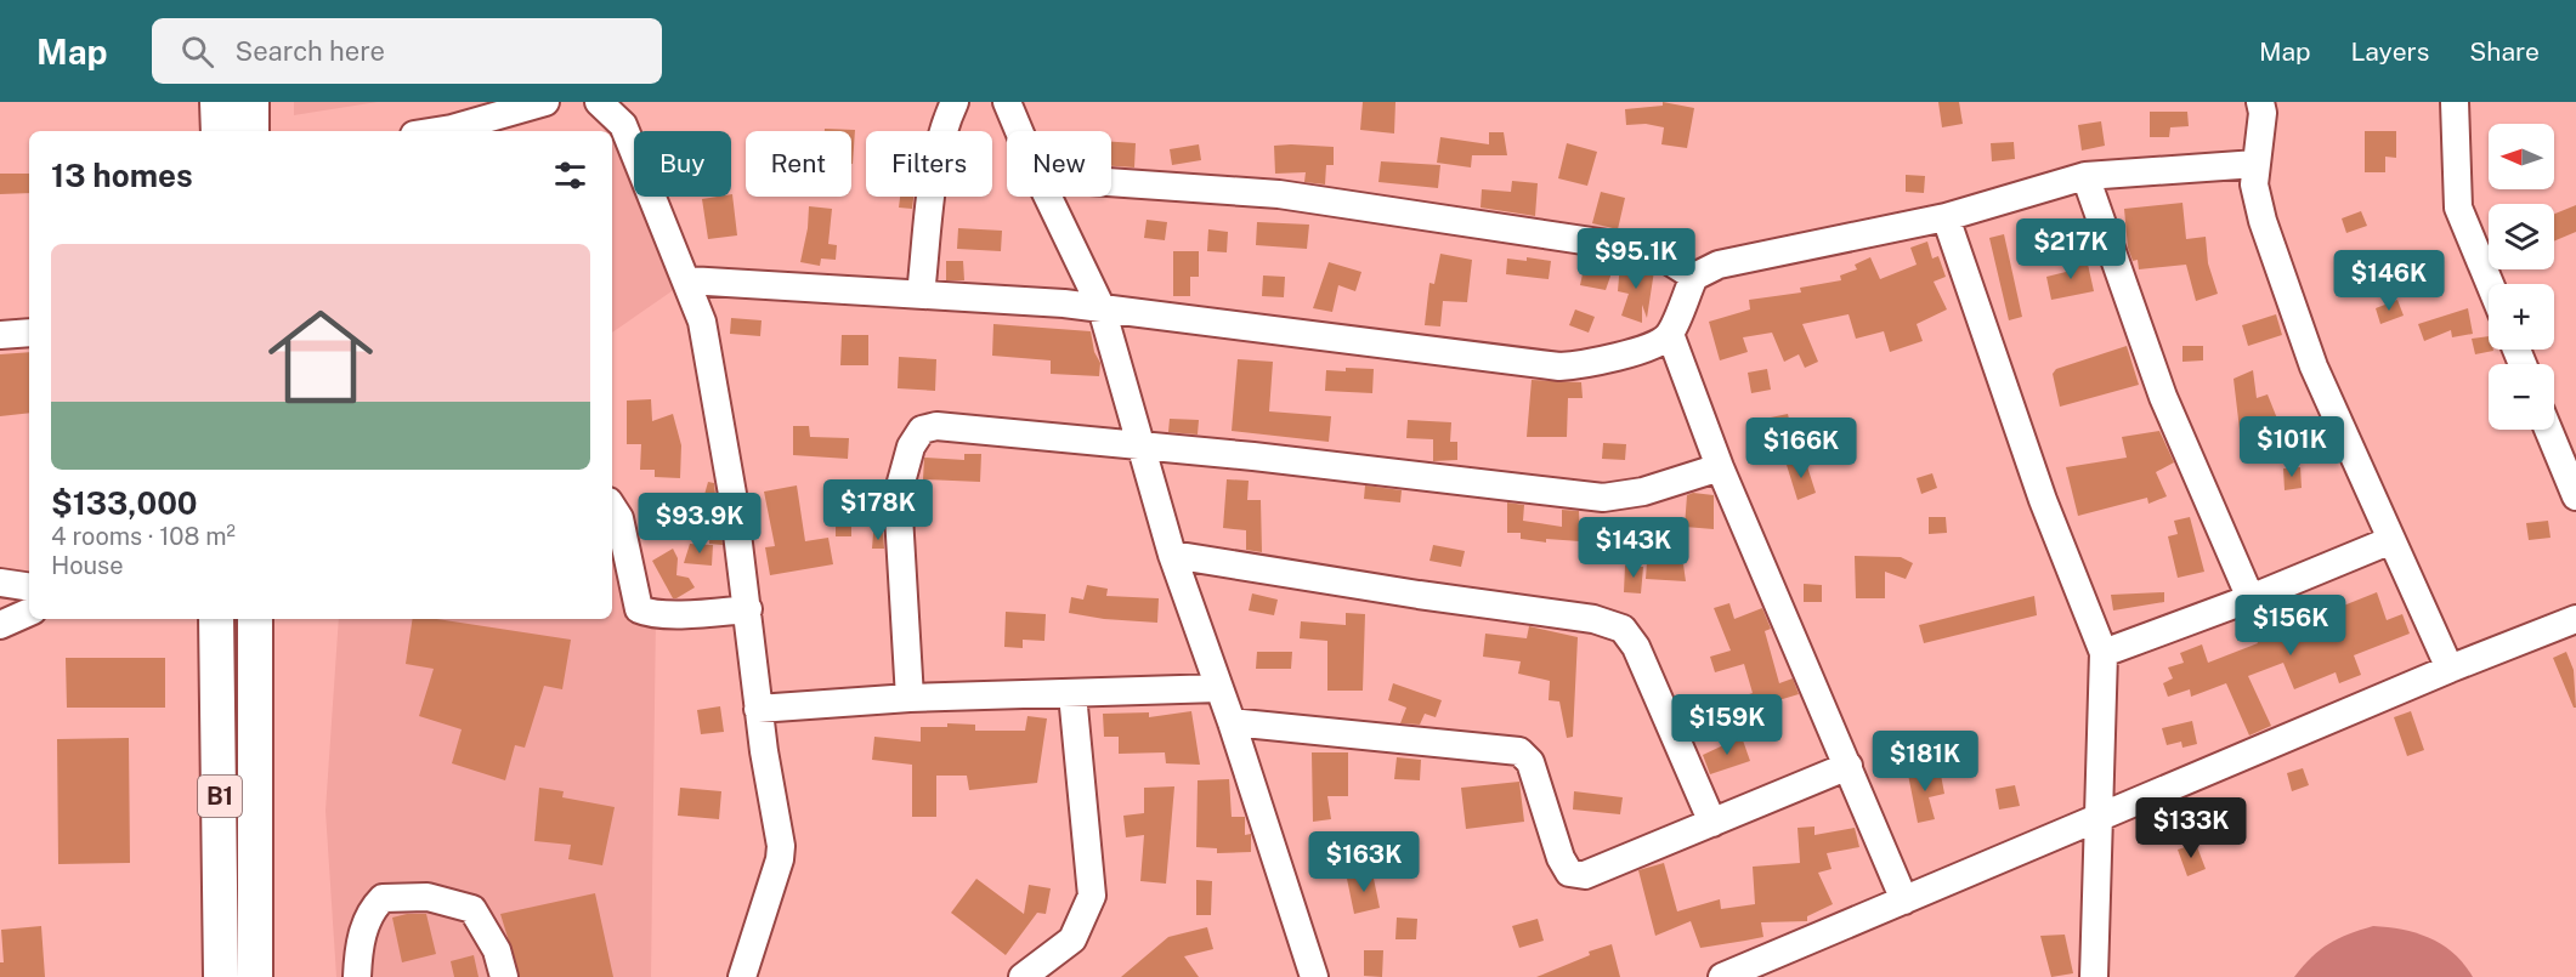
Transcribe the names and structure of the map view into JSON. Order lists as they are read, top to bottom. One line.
{"streets":{"main road":["B1"]},"north":"left","page":{"header":"Map","search":"Search here","nav":["Map","Layers","Share"],"map_buttons":["+","−"],"chip":["Buy","Rent","Filters","New"],"heading":"13 homes","price":["$217K","$95.1K","$146K","$101K","$166K","$178K","$93.9K","$143K","$156K","$159K","$181K","$133K","$163K"],"list":[{"name":"$133,000","note":"4 rooms · 108 m² · House"}]}}
